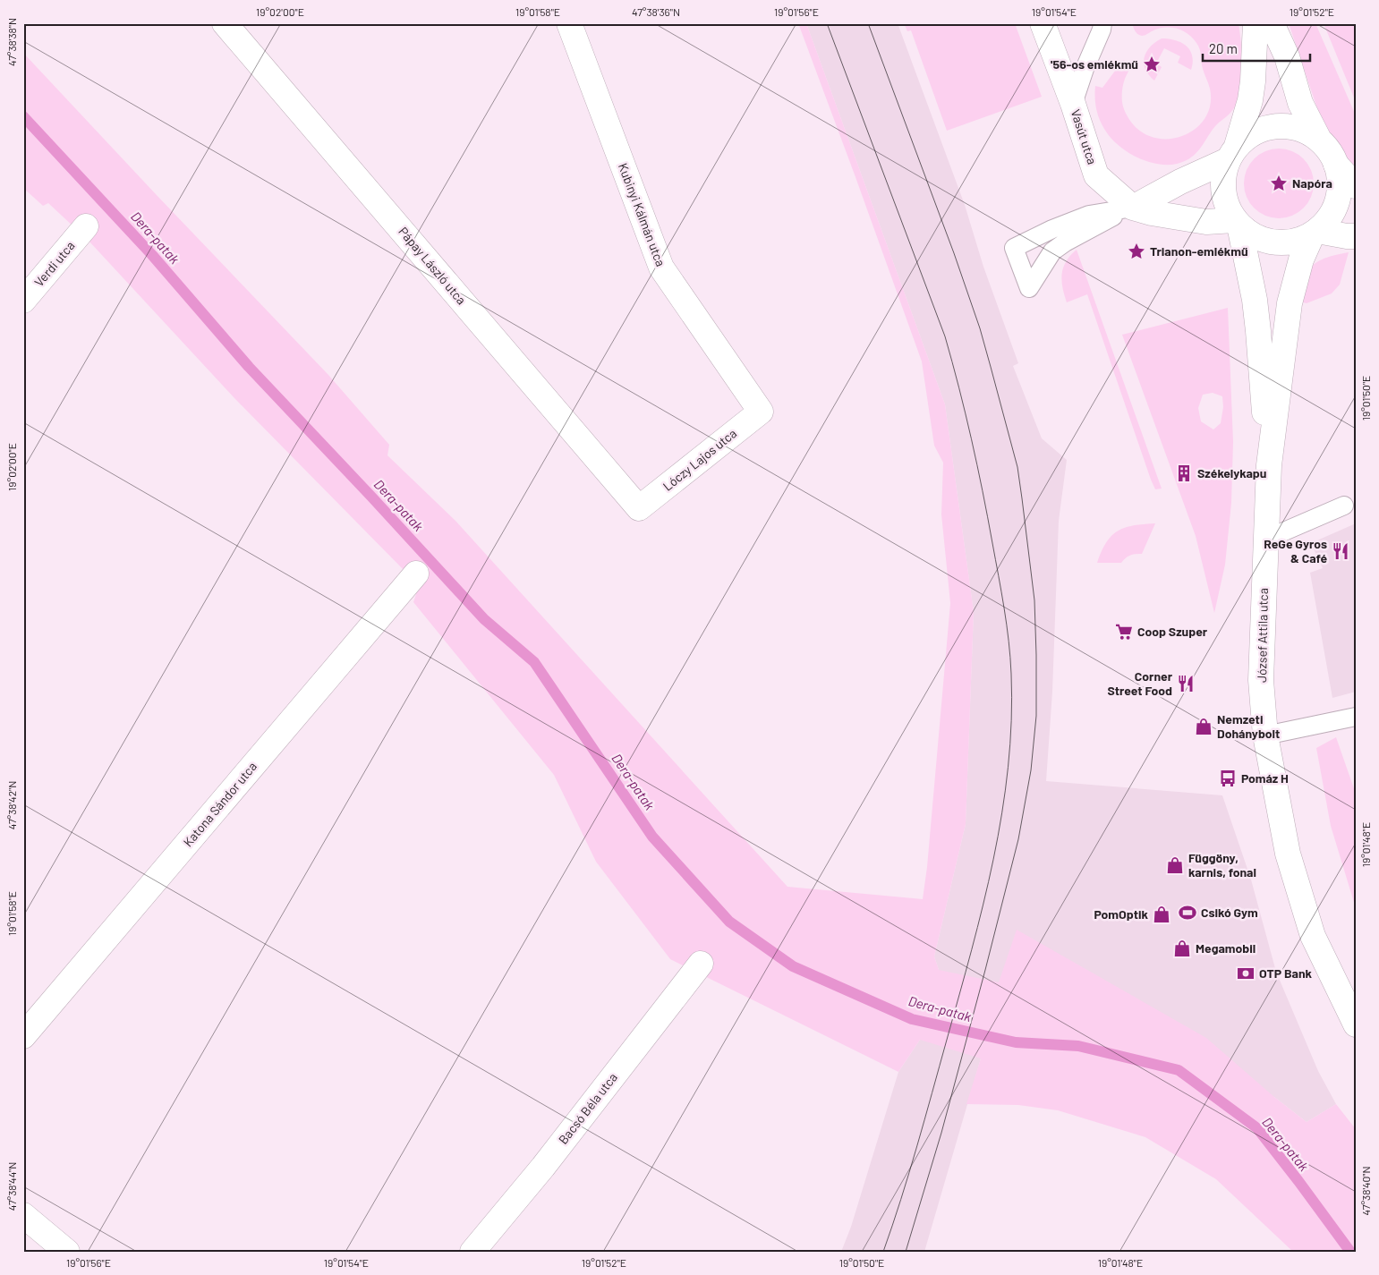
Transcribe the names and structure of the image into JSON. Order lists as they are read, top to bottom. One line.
{"streets":{"street":["Vasút utca","Kubinyi Kálmán utca","Verdi utca","Pápay László utca","Lóczy Lajos utca","József Attila utca","Katona Sándor utca","Bacsó Béla utca"]},"crossings":[["Kubinyi Kálmán utca","Lóczy Lajos utca"],["Pápay László utca","Lóczy Lajos utca"]],"water":["Dera-patak"],"places":{"place":["'56-os emlékmű","Napóra","Trianon-emlékmű"],"building":["Székelykapu"],"restaurant":["ReGe Gyros & Café","Corner Street Food"],"supermarket":["Coop Szuper"],"shop":["Nemzeti Dohánybolt","Függöny, karnis, fonal","PomOptik","Megamobil"],"bus stop":["Pomáz H"],"sports":["Csikó Gym"],"bank":["OTP Bank"]},"scale_bar":"20 m","coordinates":["19°02'00\"E","19°01'58\"E","47°38'36\"N","19°01'56\"E","19°01'54\"E","19°01'52\"E","47°38'38\"N","19°01'50\"E","47°38'42\"N","19°01'48\"E","47°38'44\"N","47°38'40\"N"]}
